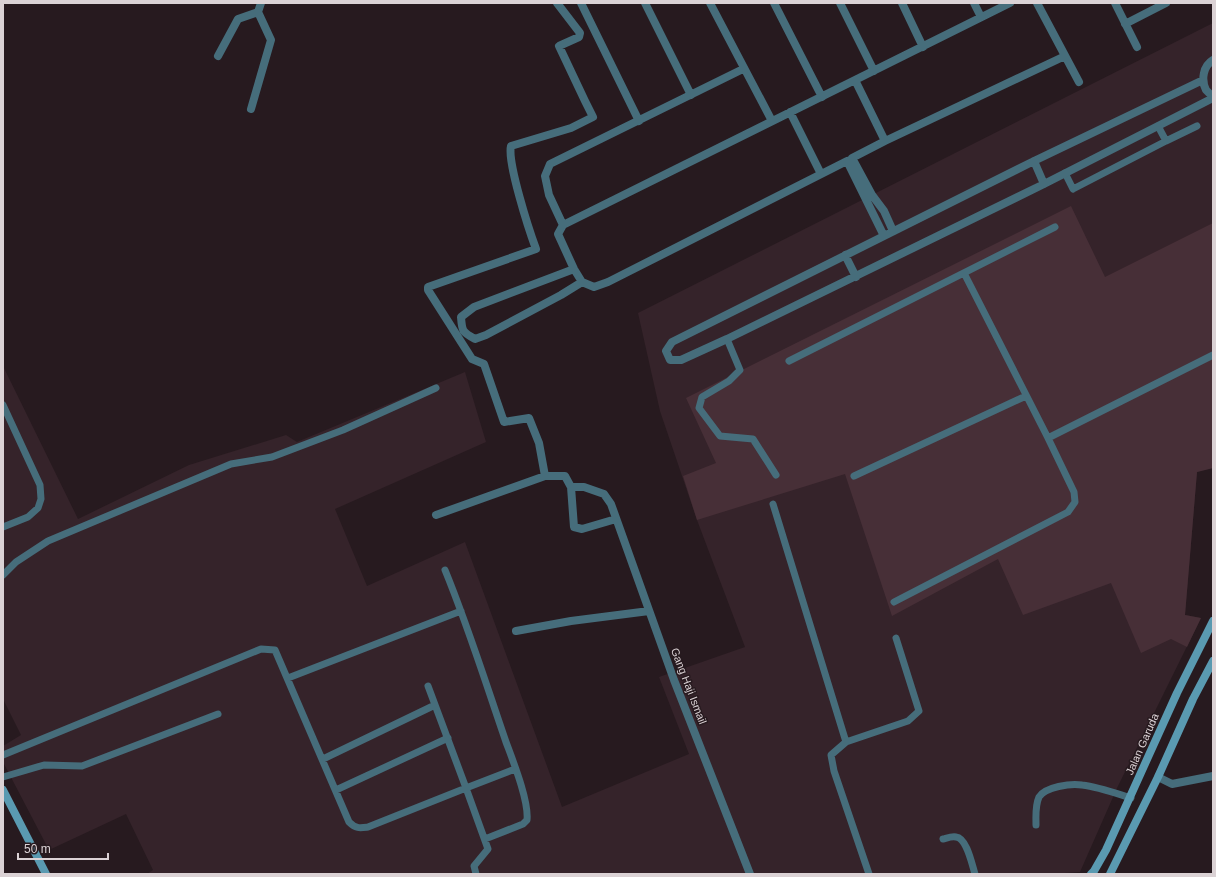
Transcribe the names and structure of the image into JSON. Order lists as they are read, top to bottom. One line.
{"streets":{"main road":["Jalan Garuda"],"street":["Gang Haji Ismail"]},"scale_bar":"50 m"}
